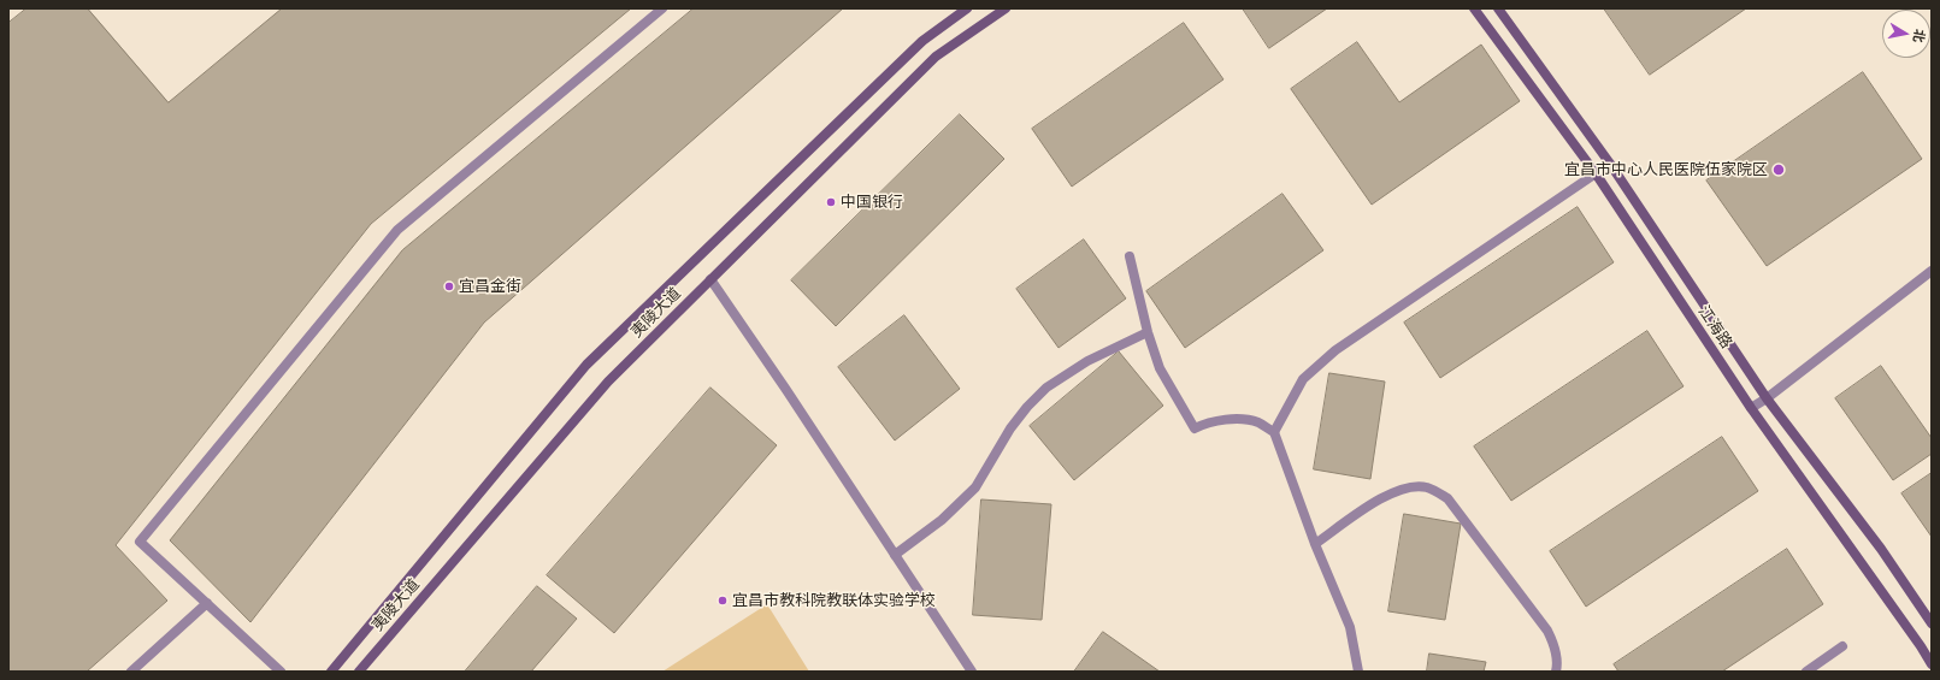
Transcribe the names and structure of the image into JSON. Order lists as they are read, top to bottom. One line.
{"streets":{"main road":["夷陵大道","江海路"]},"places":["宜昌市中心人民医院伍家院区","中国银行","宜昌金街","宜昌市教科院教联体实验学校"],"north":"right"}
